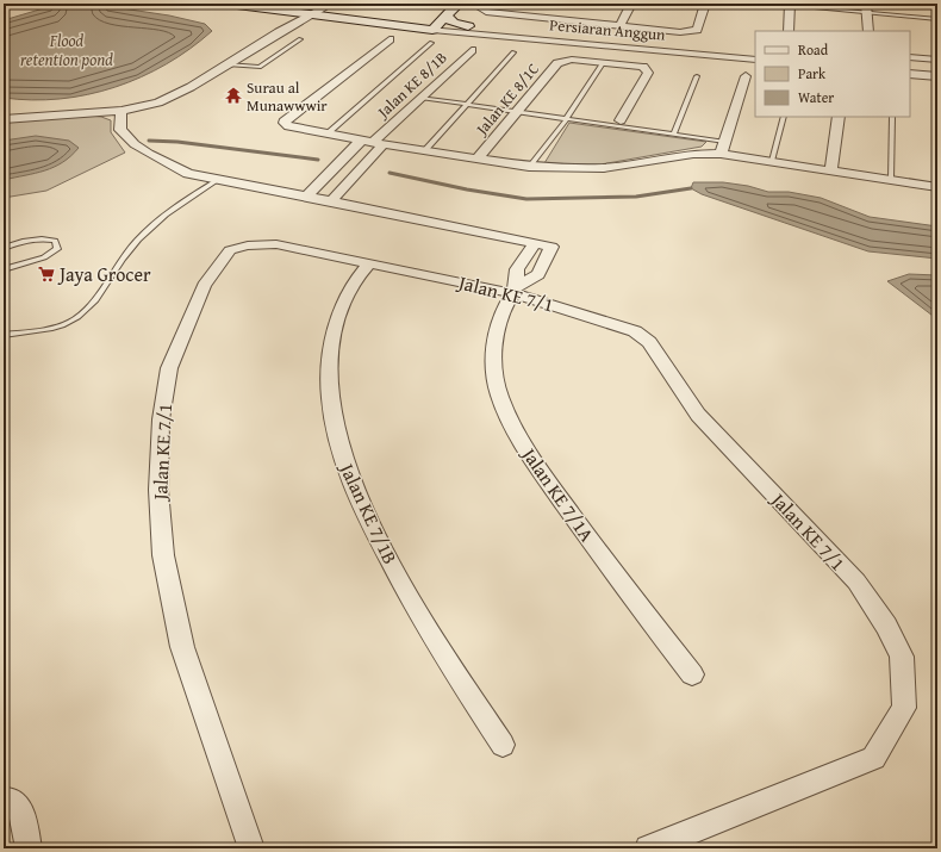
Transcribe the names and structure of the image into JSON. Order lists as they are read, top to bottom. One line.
{"streets":{"main road":["Persiaran Anggun"],"street":["Jalan KE 8/1B","Jalan KE 8/1C","Jalan KE 7/1","Jalan KE 7/1A","Jalan KE 7/1B"]},"crossings":[["Jalan KE 7/1","Jalan KE 7/1A"],["Jalan KE 7/1","Jalan KE 7/1B"]],"water":["Flood retention pond"],"places":{"temple":["Surau al Munawwwir"],"supermarket":["Jaya Grocer"]},"legend":["Road","Park","Water"]}
